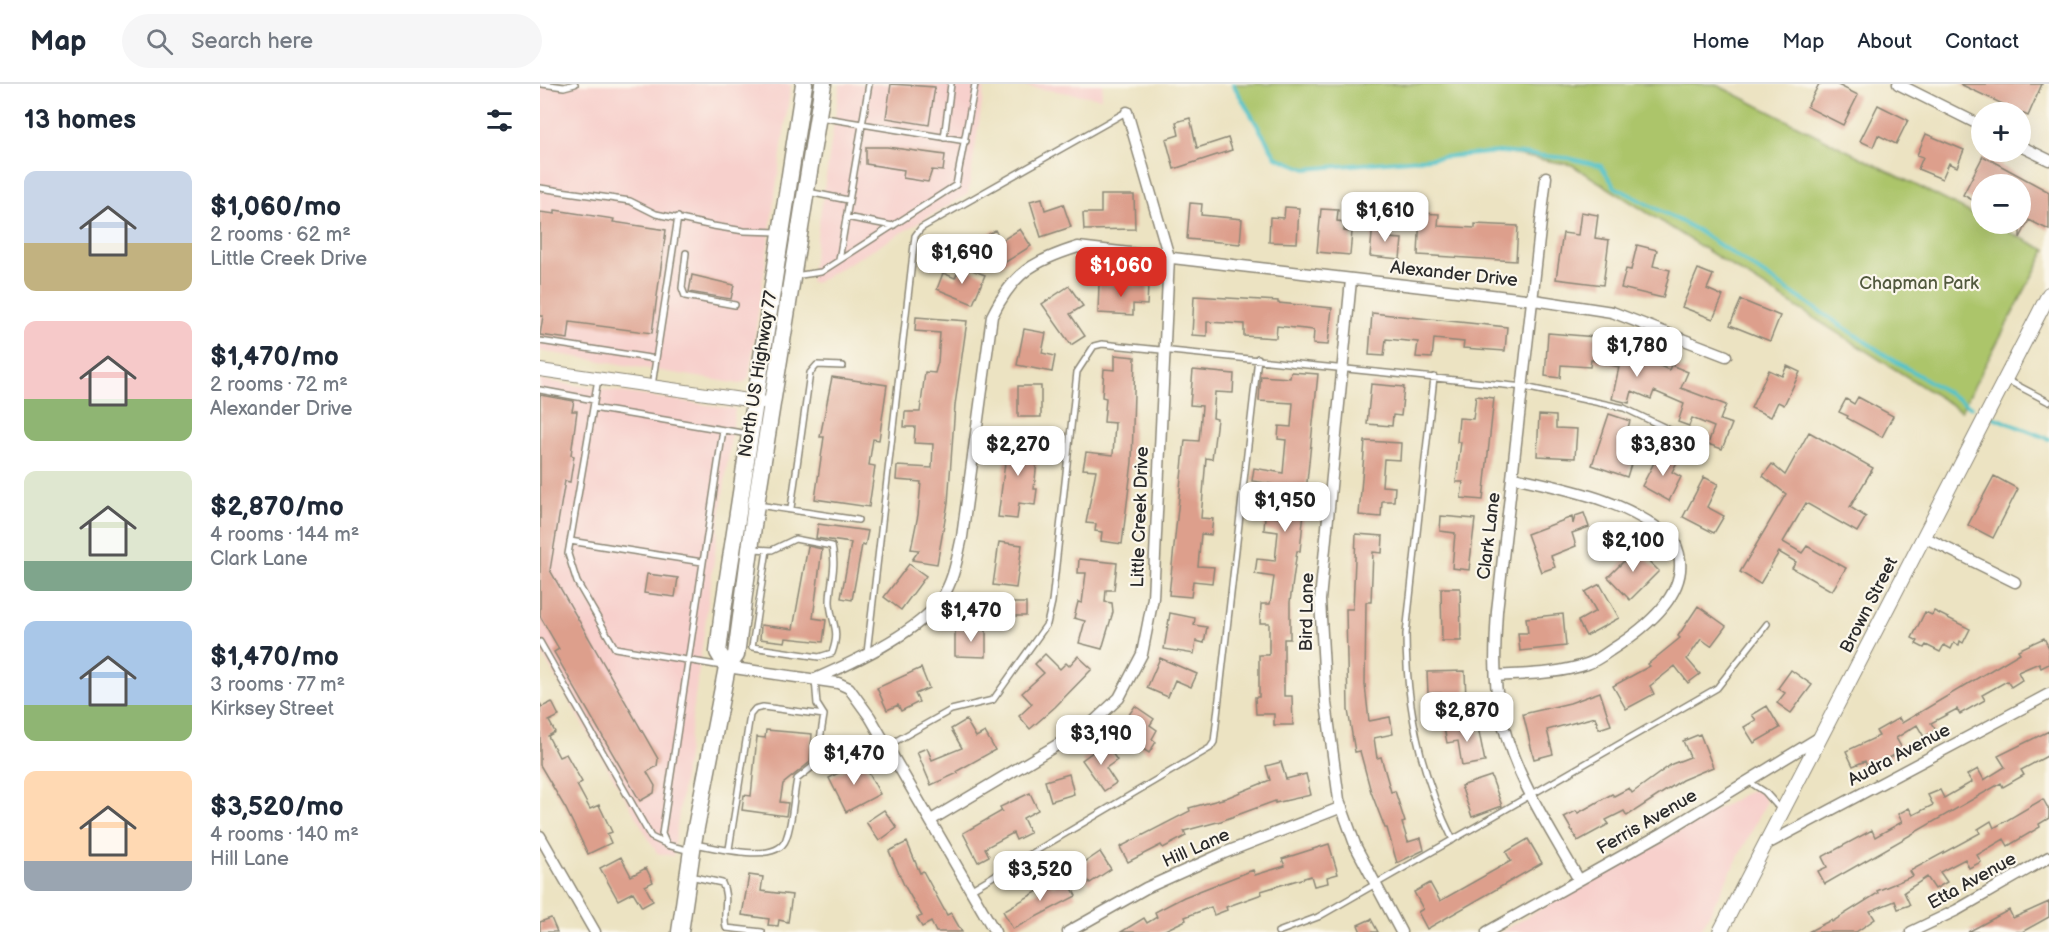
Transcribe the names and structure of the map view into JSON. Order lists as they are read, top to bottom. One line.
{"streets":{"main road":["North US Highway 77","Brown Street"],"street":["Alexander Drive","Little Creek Drive","Clark Lane","Bird Lane","Audra Avenue","Ferris Avenue","Hill Lane","Etta Avenue"]},"crossings":[["Alexander Drive","Little Creek Drive"],["Alexander Drive","Clark Lane"],["Alexander Drive","Bird Lane"],["Clark Lane","Ferris Avenue"],["Brown Street","Audra Avenue"],["Brown Street","Ferris Avenue"],["Bird Lane","Hill Lane"]],"parks":["Chapman Park"],"page":{"header":"Map","search":"Search here","nav":["Home","Map","About","Contact"],"heading":"13 homes","map_buttons":["+","−"],"list":[{"name":"$1,060/mo","note":"2 rooms · 62 m² · Little Creek Drive"},{"name":"$1,470/mo","note":"2 rooms · 72 m² · Alexander Drive"},{"name":"$2,870/mo","note":"4 rooms · 144 m² · Clark Lane"},{"name":"$1,470/mo","note":"3 rooms · 77 m² · Kirksey Street"},{"name":"$3,520/mo","note":"4 rooms · 140 m² · Hill Lane"}],"price":["$1,610","$1,690","$1,060","$1,780","$2,270","$3,830","$1,950","$2,100","$1,470","$2,870","$3,190","$1,470","$3,520"]}}
